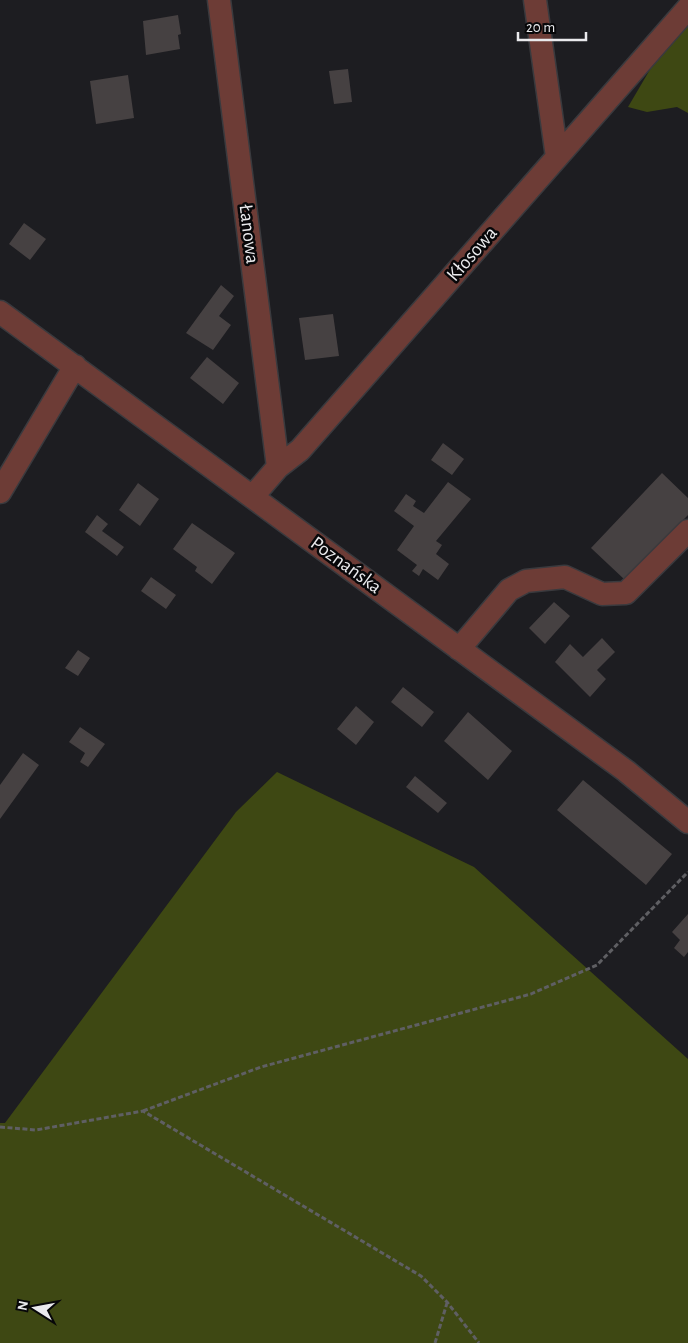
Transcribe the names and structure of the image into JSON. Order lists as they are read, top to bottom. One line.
{"streets":{"street":["Łanowa","Kłosowa","Poznańska"]},"crossings":[["Łanowa","Kłosowa"],["Kłosowa","Poznańska"]],"scale_bar":"20 m","north":"left"}
